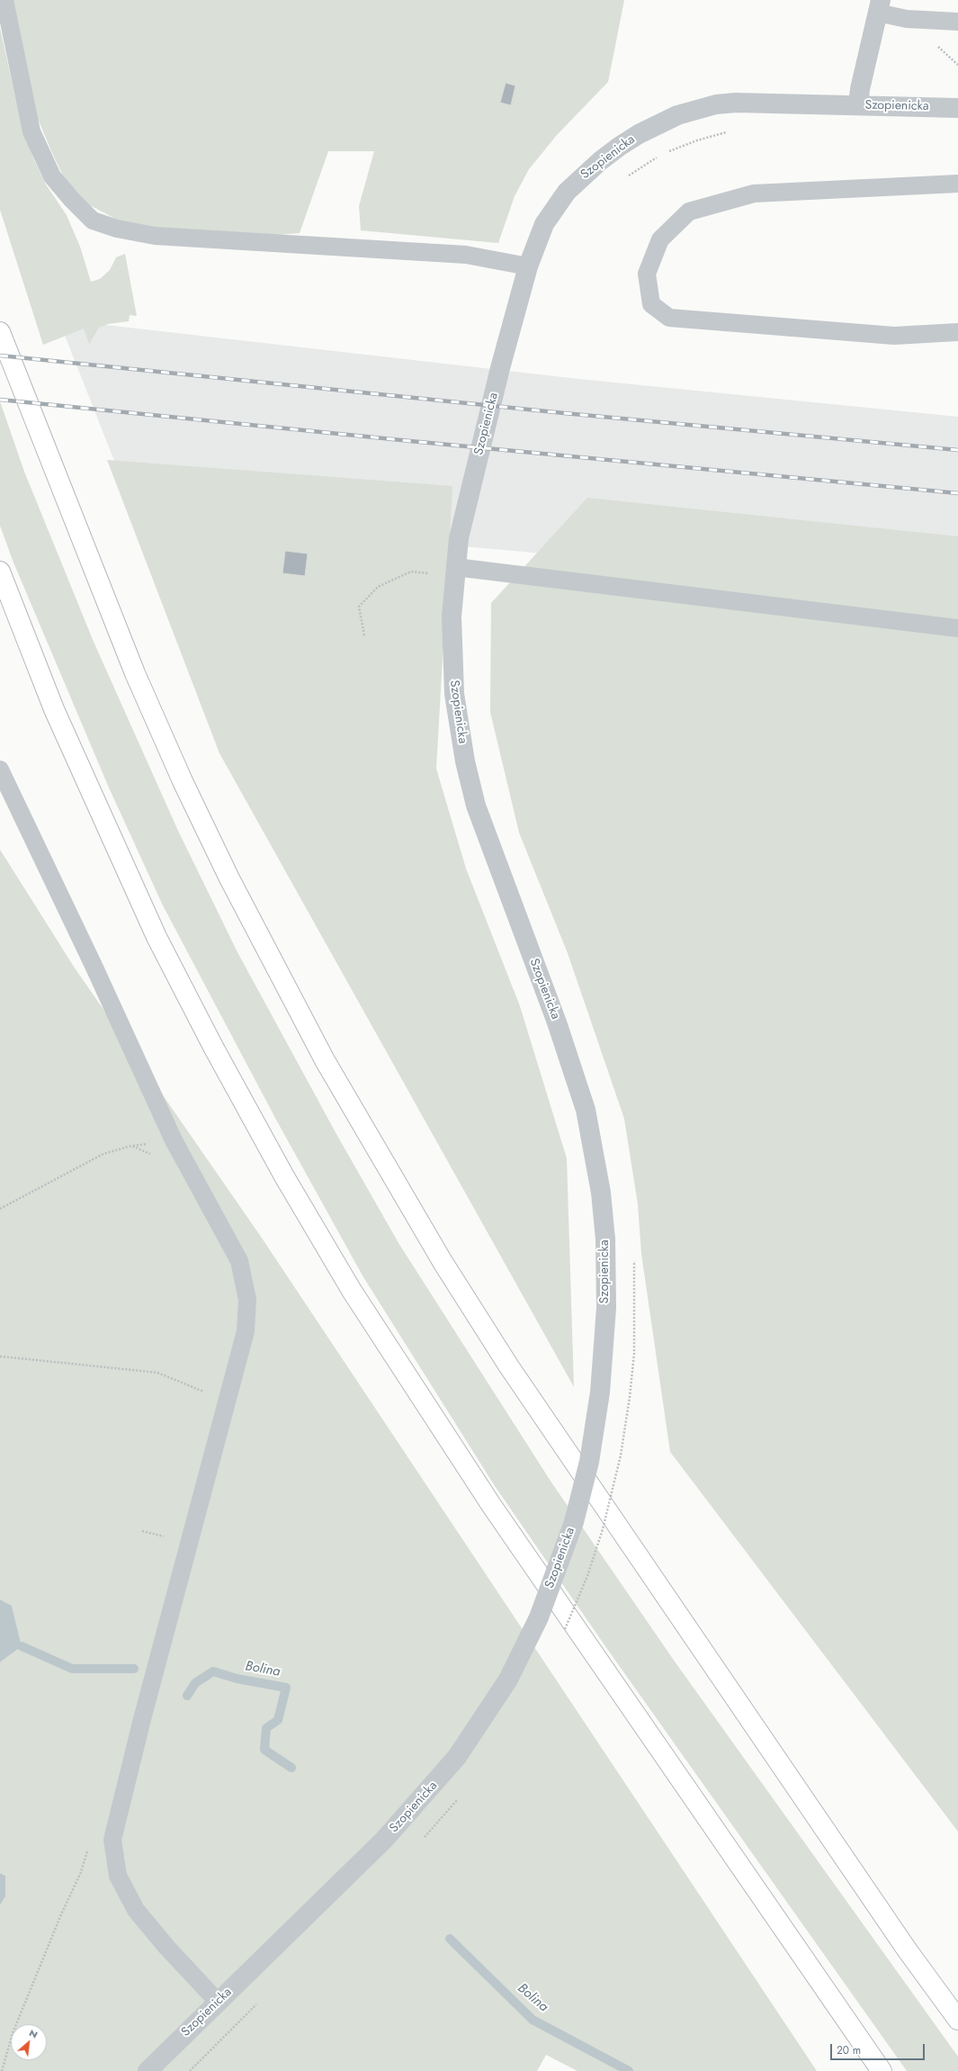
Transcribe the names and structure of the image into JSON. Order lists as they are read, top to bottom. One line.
{"streets":{"street":["Szopienicka"]},"water":["Bolina"],"scale_bar":"20 m","north":"top right"}
